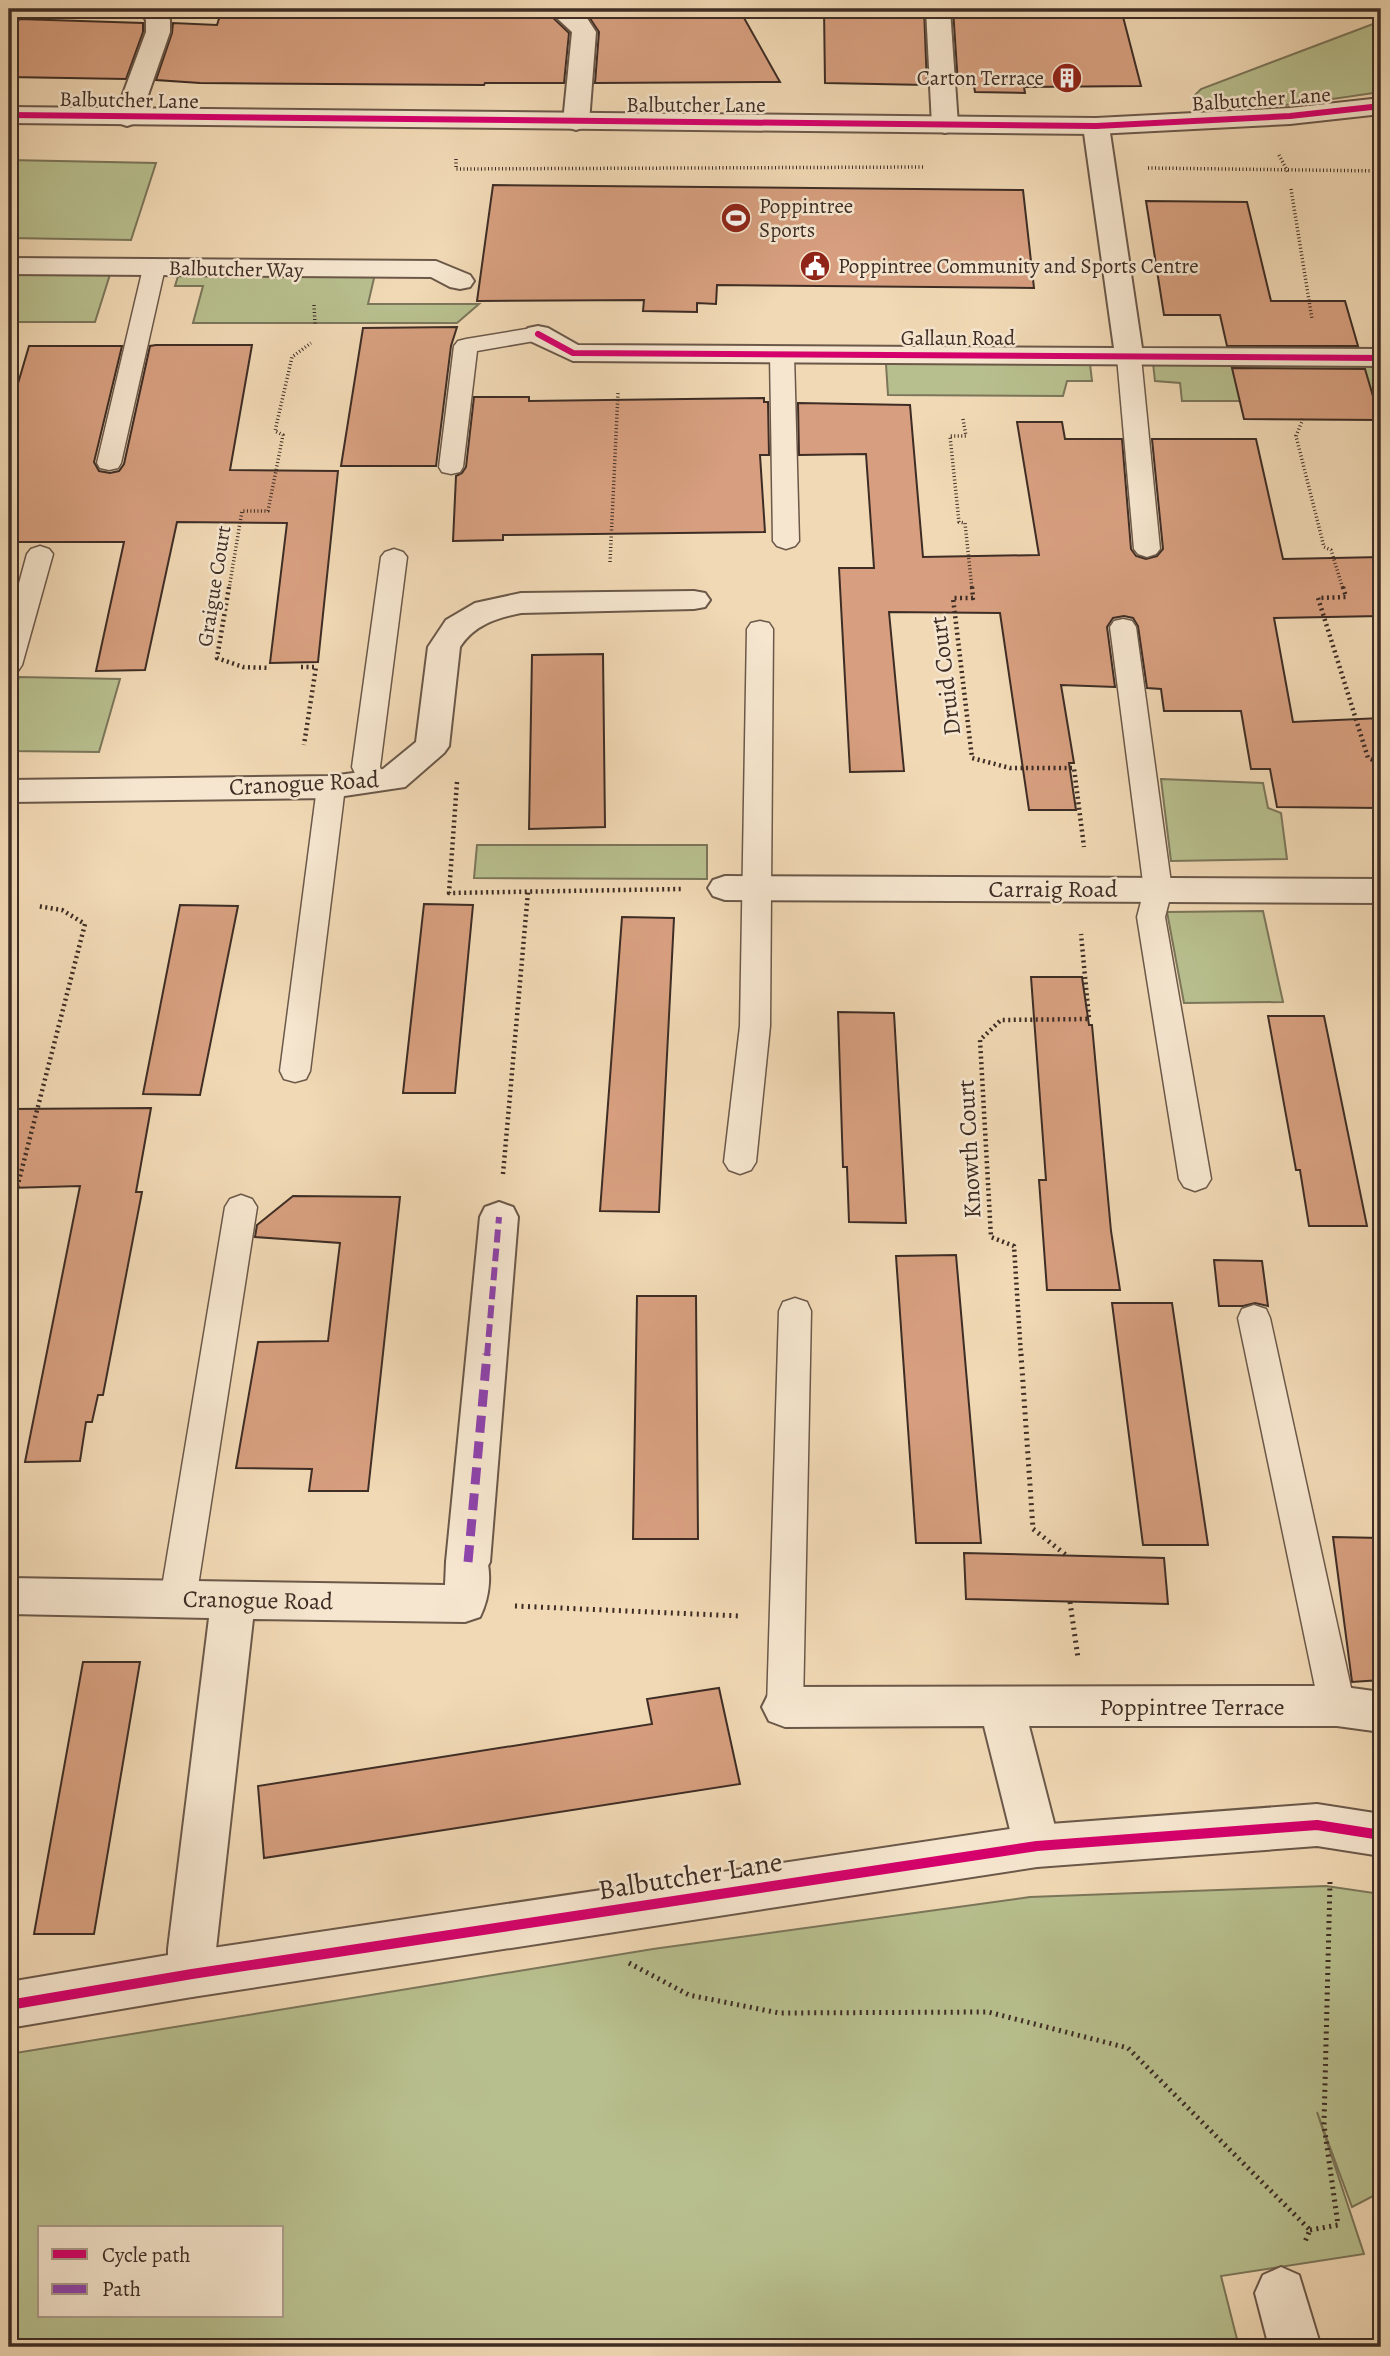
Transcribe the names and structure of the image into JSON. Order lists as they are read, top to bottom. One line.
{"streets":{"street":["Balbutcher Lane","Balbutcher Way","Gallaun Road","Cranogue Road","Carraig Road","Poppintree Terrace"],"path":["Graigue Court","Druid Court","Knowth Court"]},"crossings":[["Druid Court","Carraig Road"],["Druid Court","Knowth Court"],["Carraig Road","Knowth Court"]],"places":{"building":["Carton Terrace"],"sports":["Poppintree Sports"],"public building":["Poppintree Community and Sports Centre"]},"legend":["Cycle path","Path"]}
